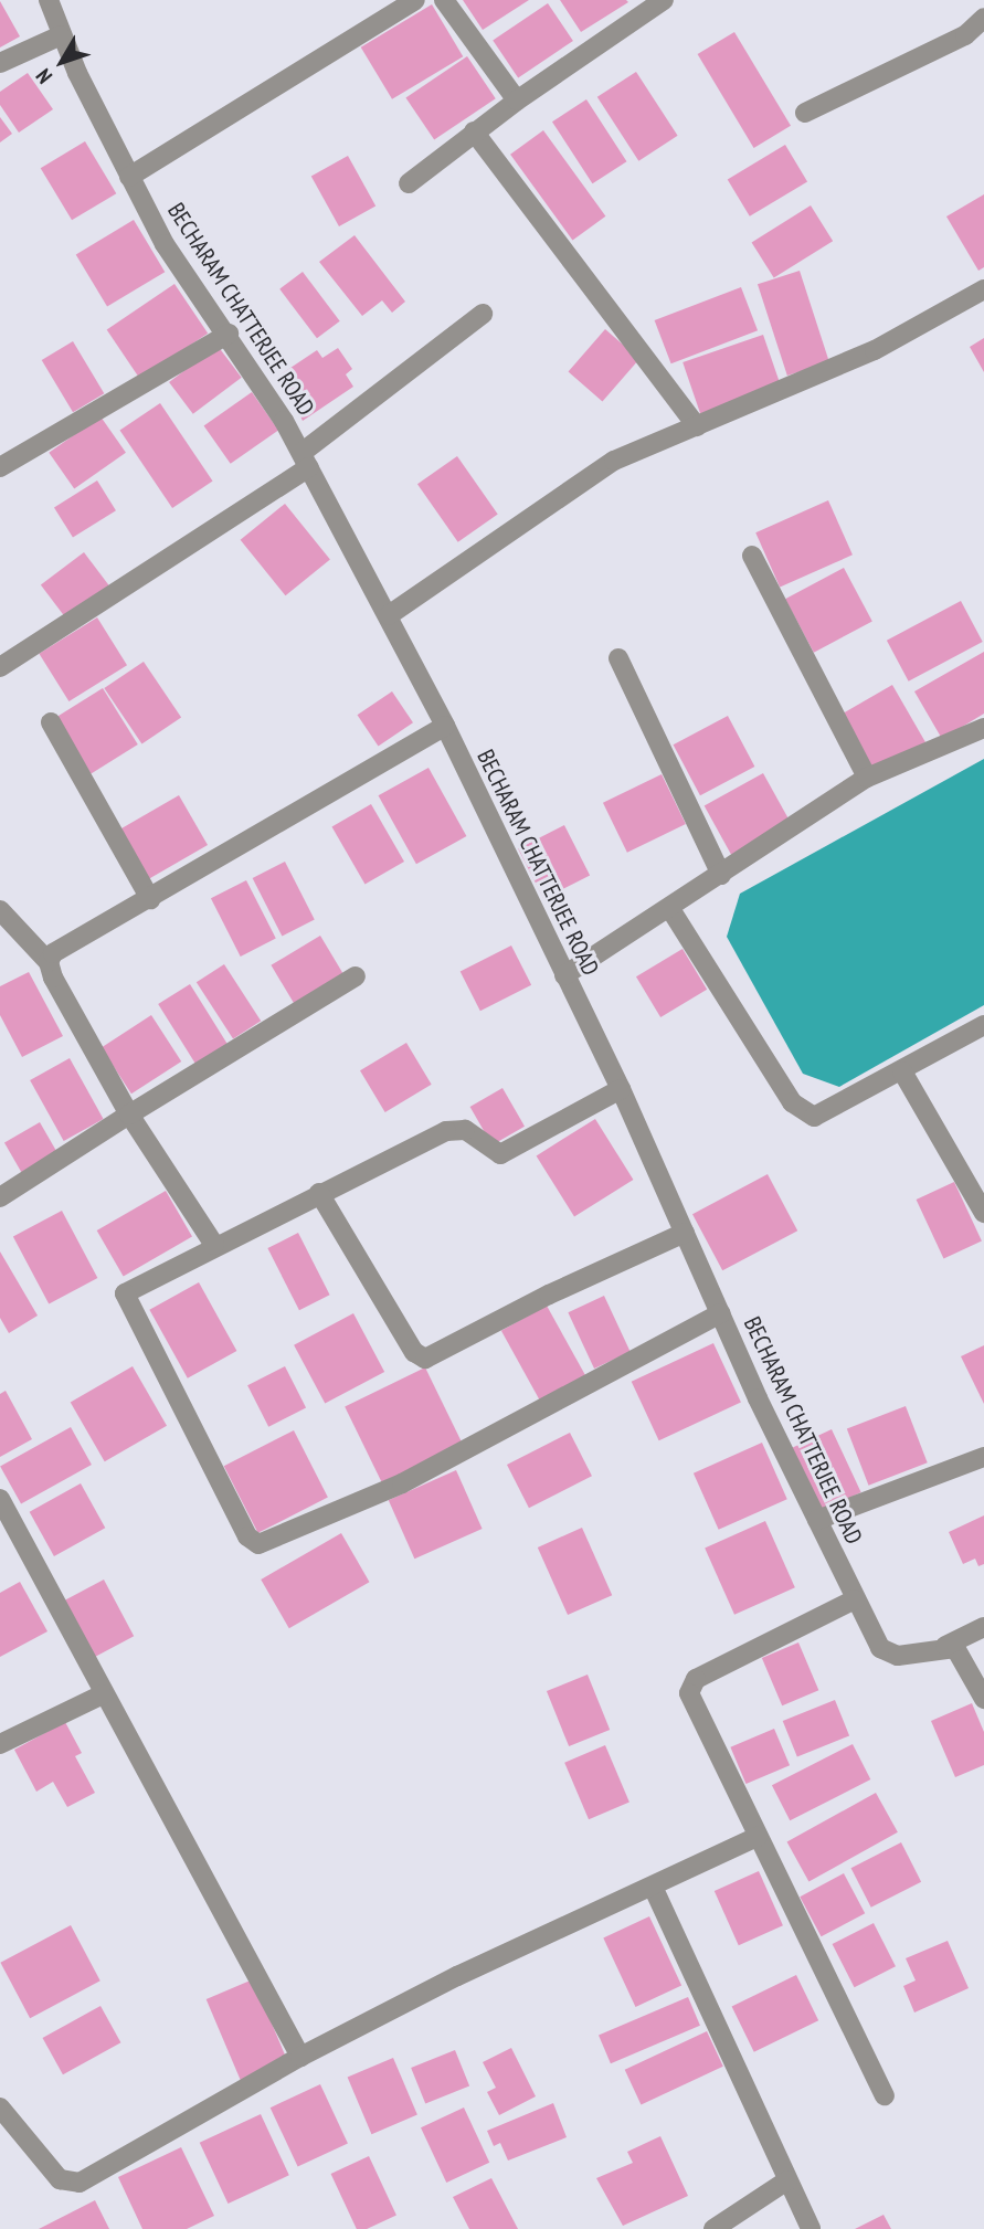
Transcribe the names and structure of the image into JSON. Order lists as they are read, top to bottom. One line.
{"streets":{"street":["BECHARAM CHATTERJEE ROAD"]},"north":"bottom left"}
